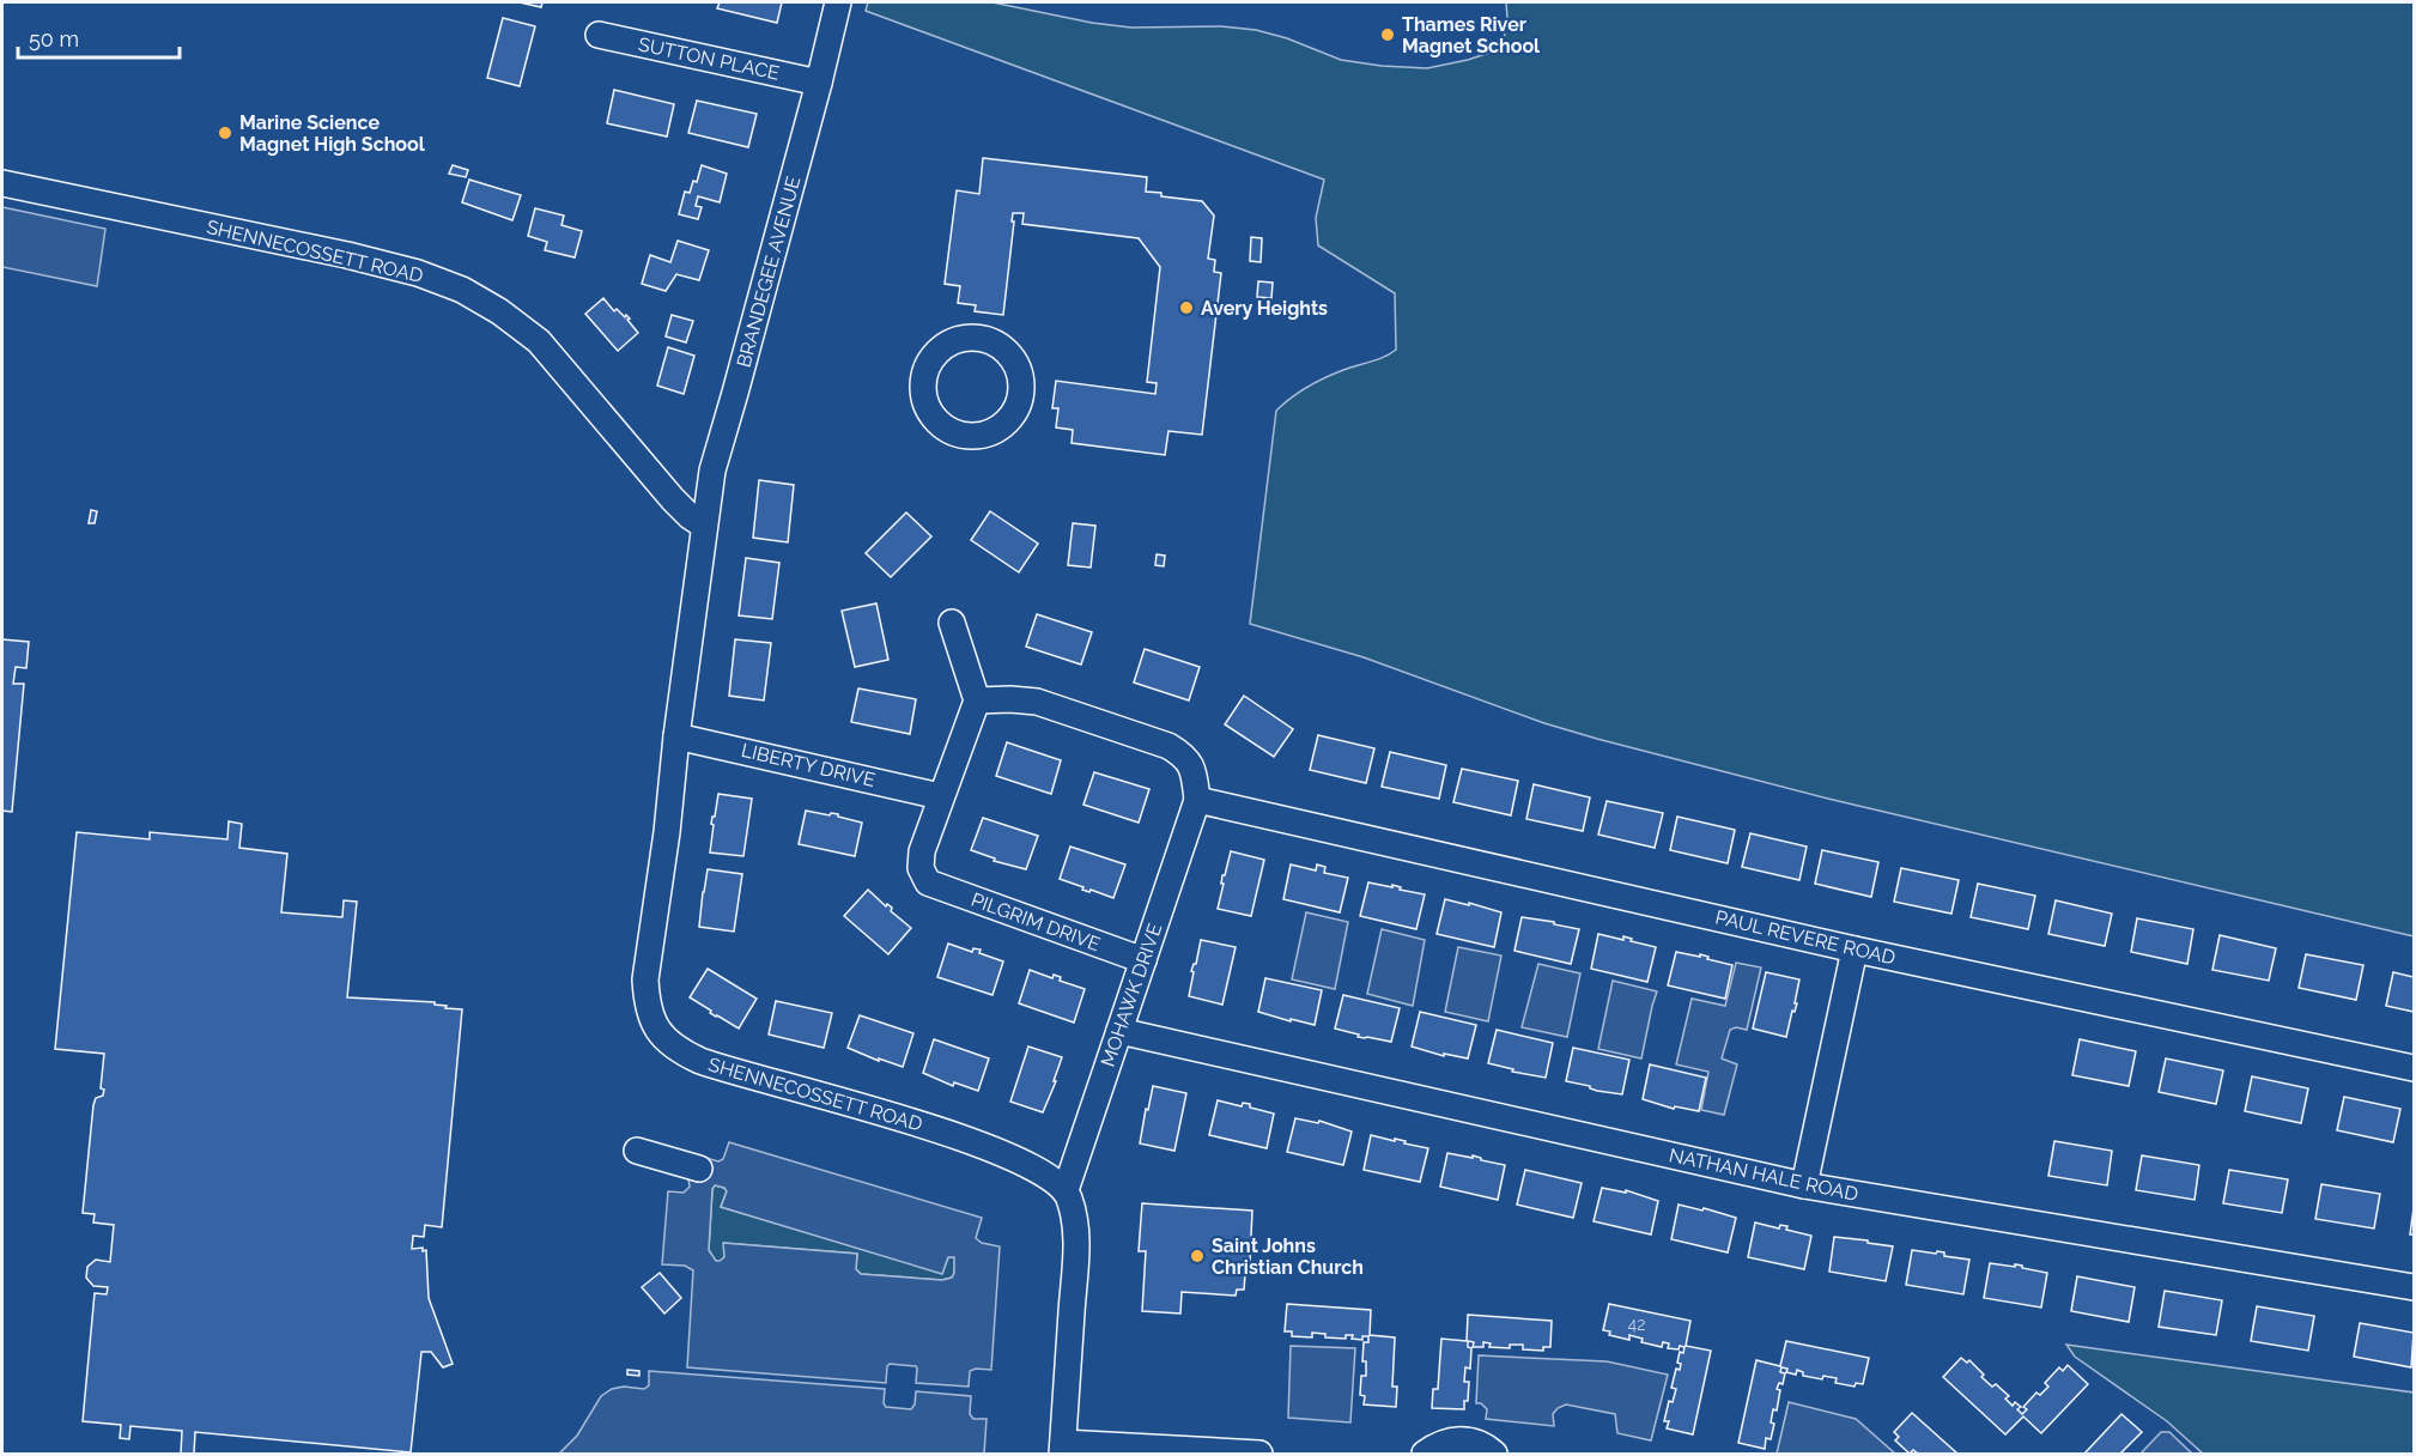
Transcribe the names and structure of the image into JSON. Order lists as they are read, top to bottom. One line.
{"streets":{"street":["SUTTON PLACE","SHENNECOSSETT ROAD","BRANDEGEE AVENUE","LIBERTY DRIVE","PILGRIM DRIVE","PAUL REVERE ROAD","MOHAWK DRIVE","NATHAN HALE ROAD"]},"crossings":[["SUTTON PLACE","BRANDEGEE AVENUE"],["SHENNECOSSETT ROAD","BRANDEGEE AVENUE"],["SHENNECOSSETT ROAD","LIBERTY DRIVE"],["SHENNECOSSETT ROAD","MOHAWK DRIVE"],["LIBERTY DRIVE","PILGRIM DRIVE"],["PILGRIM DRIVE","MOHAWK DRIVE"],["PAUL REVERE ROAD","MOHAWK DRIVE"],["MOHAWK DRIVE","NATHAN HALE ROAD"]],"places":["Thames River Magnet School","Marine Science Magnet High School","Avery Heights","Saint Johns Christian Church"],"house_numbers":["42"],"scale_bar":"50 m"}
